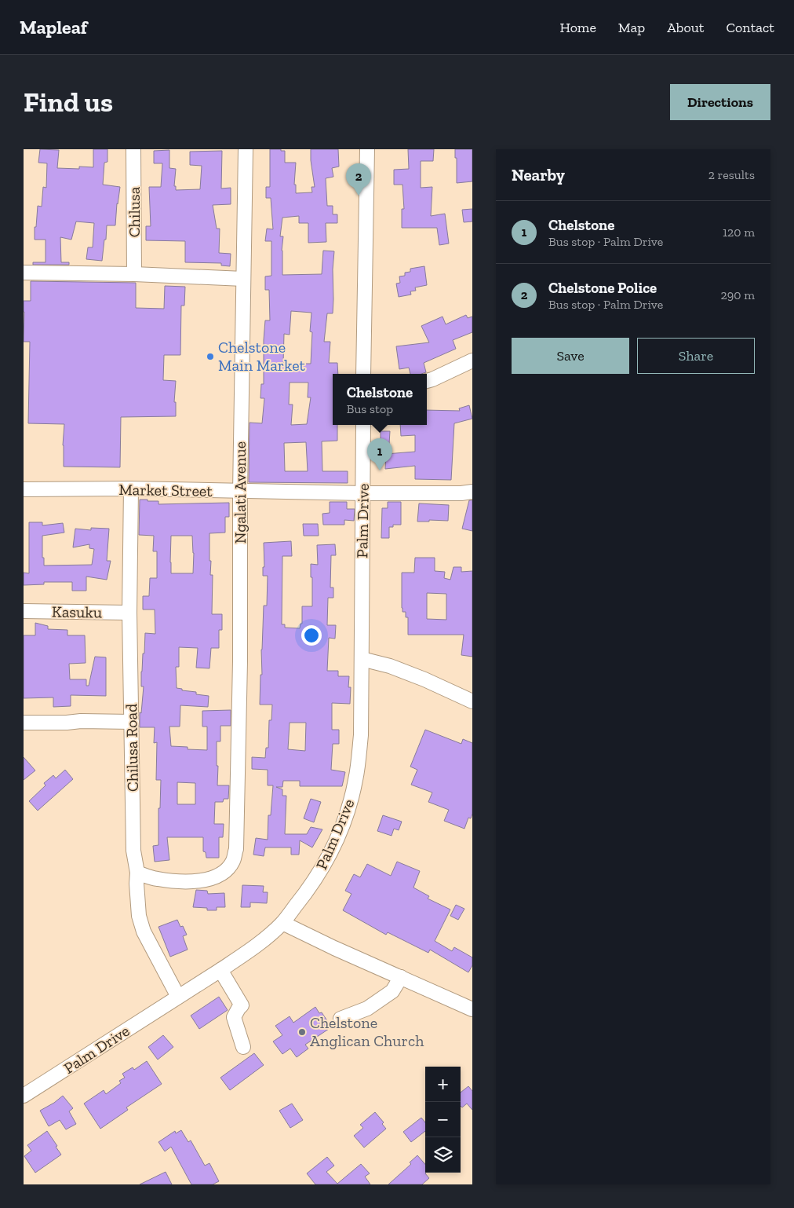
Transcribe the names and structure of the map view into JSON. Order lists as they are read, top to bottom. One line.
{"streets":{"street":["Chilusa","Market Street","Ngalati Avenue","Palm Drive","Kasuku","Chilusa Road"]},"crossings":[["Market Street","Ngalati Avenue"],["Market Street","Palm Drive"],["Market Street","Chilusa Road"],["Ngalati Avenue","Chilusa Road"],["Palm Drive","Chilusa Road"],["Kasuku","Chilusa Road"]],"places":["Chelstone Main Market","Chelstone Anglican Church"],"page":{"header":"Mapleaf","nav":["Home","Map","About","Contact"],"buttons":["Directions",["Save","Share"]],"title":"Find us","heading":["Nearby","2 results"],"pins":["2","1"],"list":[{"mark":"1","name":"Chelstone","note":"Bus stop · Palm Drive","value":"120 m"},{"mark":"2","name":"Chelstone Police","note":"Bus stop · Palm Drive","value":"290 m"}],"popup":["Chelstone","Bus stop"],"map_buttons":["+","−"]}}
